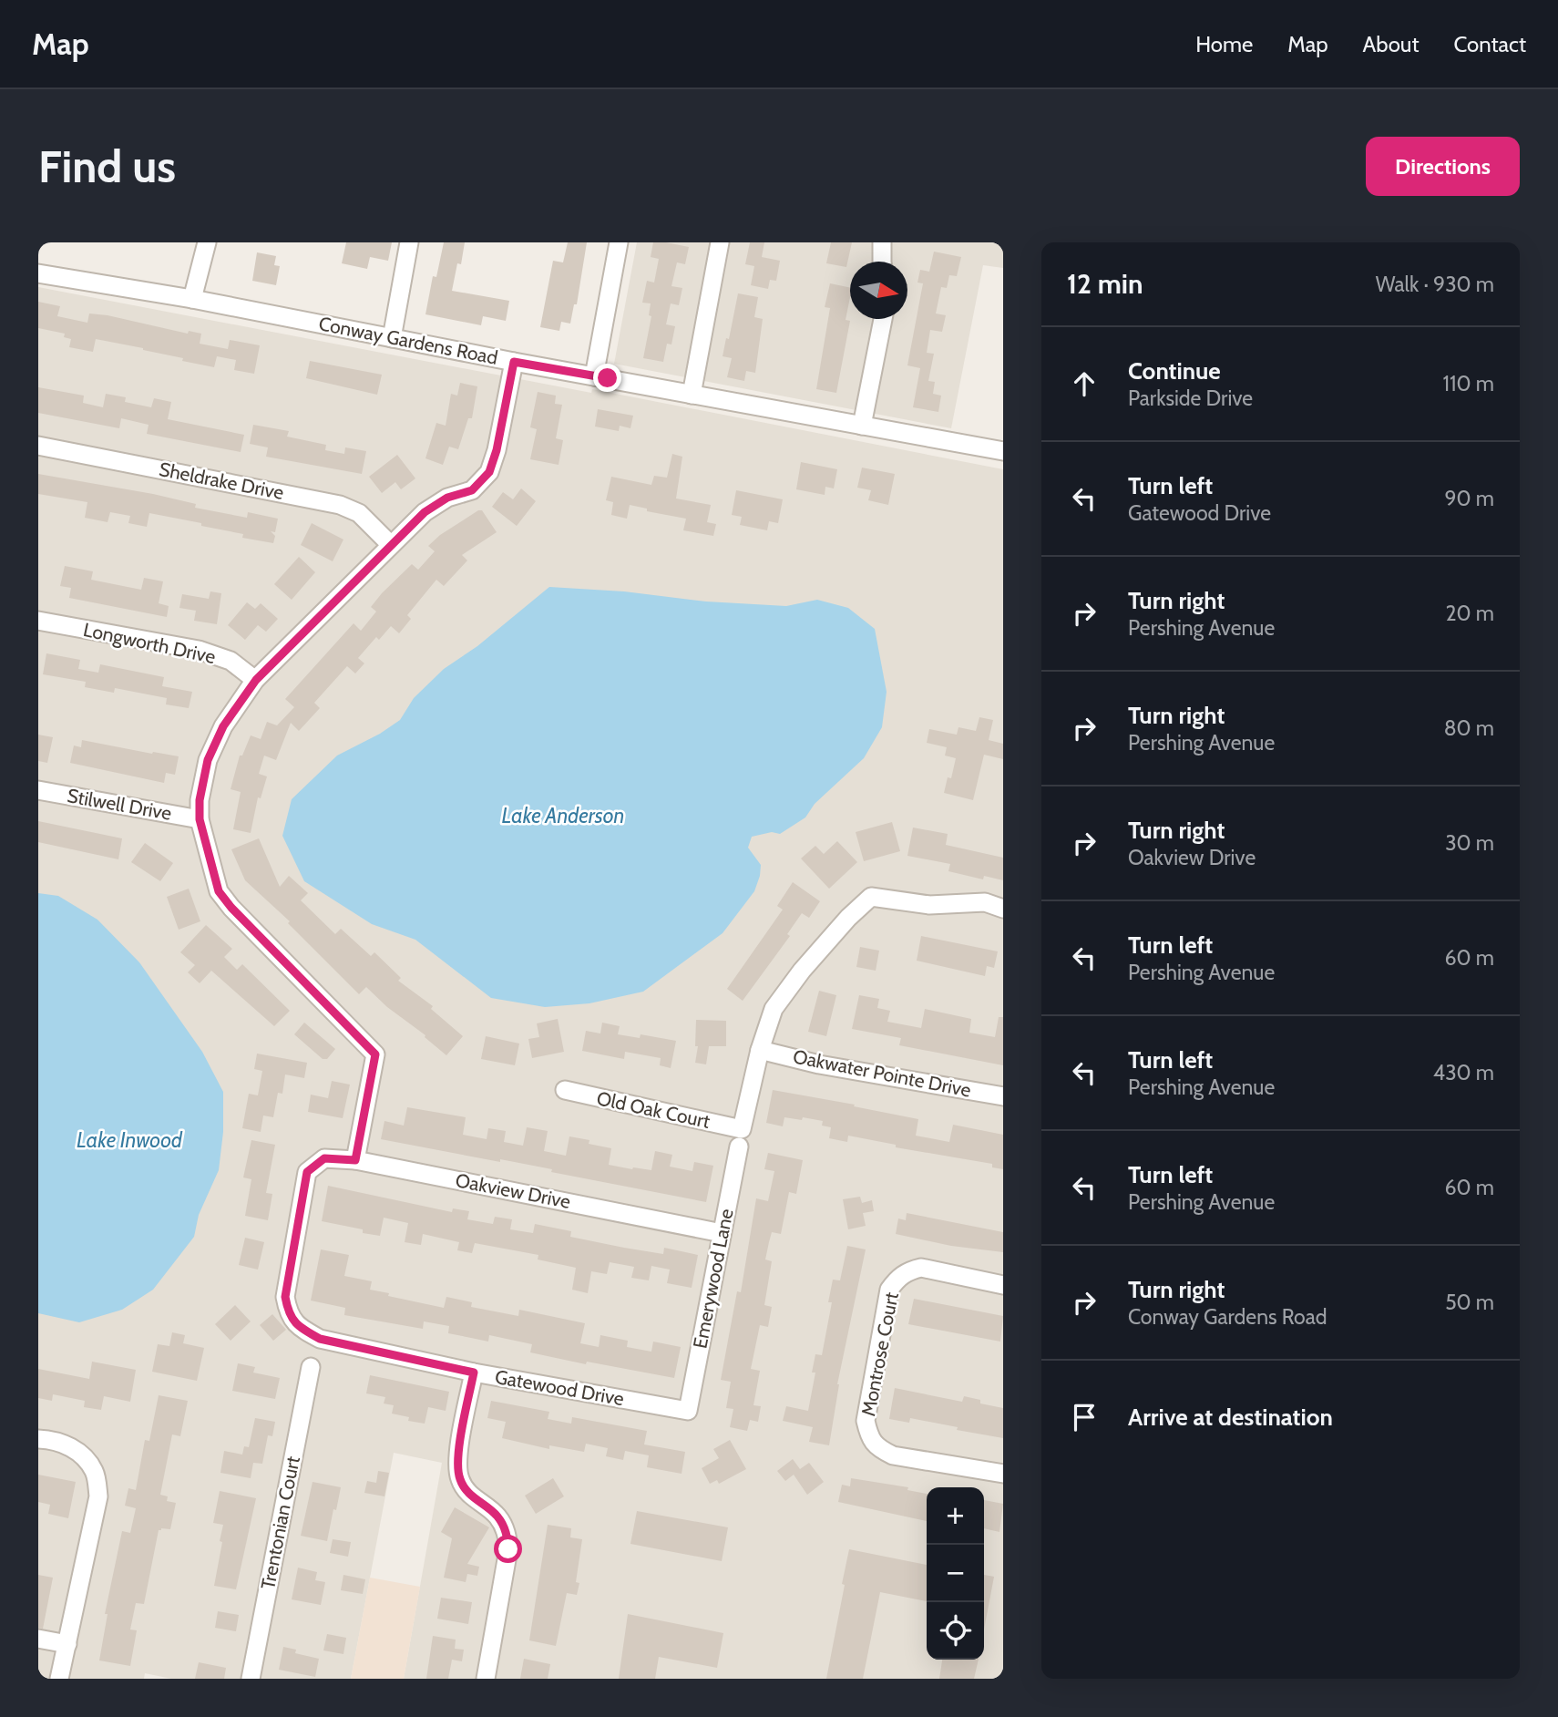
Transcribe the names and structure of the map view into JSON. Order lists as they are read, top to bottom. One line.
{"streets":{"street":["Conway Gardens Road","Sheldrake Drive","Longworth Drive","Stilwell Drive","Oakwater Pointe Drive","Old Oak Court","Oakview Drive","Emerywood Lane","Montrose Court","Gatewood Drive","Trentonian Court"]},"crossings":[["Oakwater Pointe Drive","Emerywood Lane"],["Old Oak Court","Emerywood Lane"],["Oakview Drive","Emerywood Lane"],["Oakview Drive","Gatewood Drive"],["Emerywood Lane","Gatewood Drive"]],"water":["Lake Anderson","Lake Inwood"],"north":"right","page":{"header":"Map","nav":["Home","Map","About","Contact"],"buttons":"Directions","title":"Find us","heading":["12 min","Walk · 930 m"],"list":[["Continue","Parkside Drive","110 m"],["Turn left","Gatewood Drive","90 m"],["Turn right","Pershing Avenue","20 m"],["Turn right","Pershing Avenue","80 m"],["Turn right","Oakview Drive","30 m"],["Turn left","Pershing Avenue","60 m"],["Turn left","Pershing Avenue","430 m"],["Turn left","Pershing Avenue","60 m"],["Turn right","Conway Gardens Road","50 m"],"Arrive at destination"],"map_buttons":["+","−"]}}
